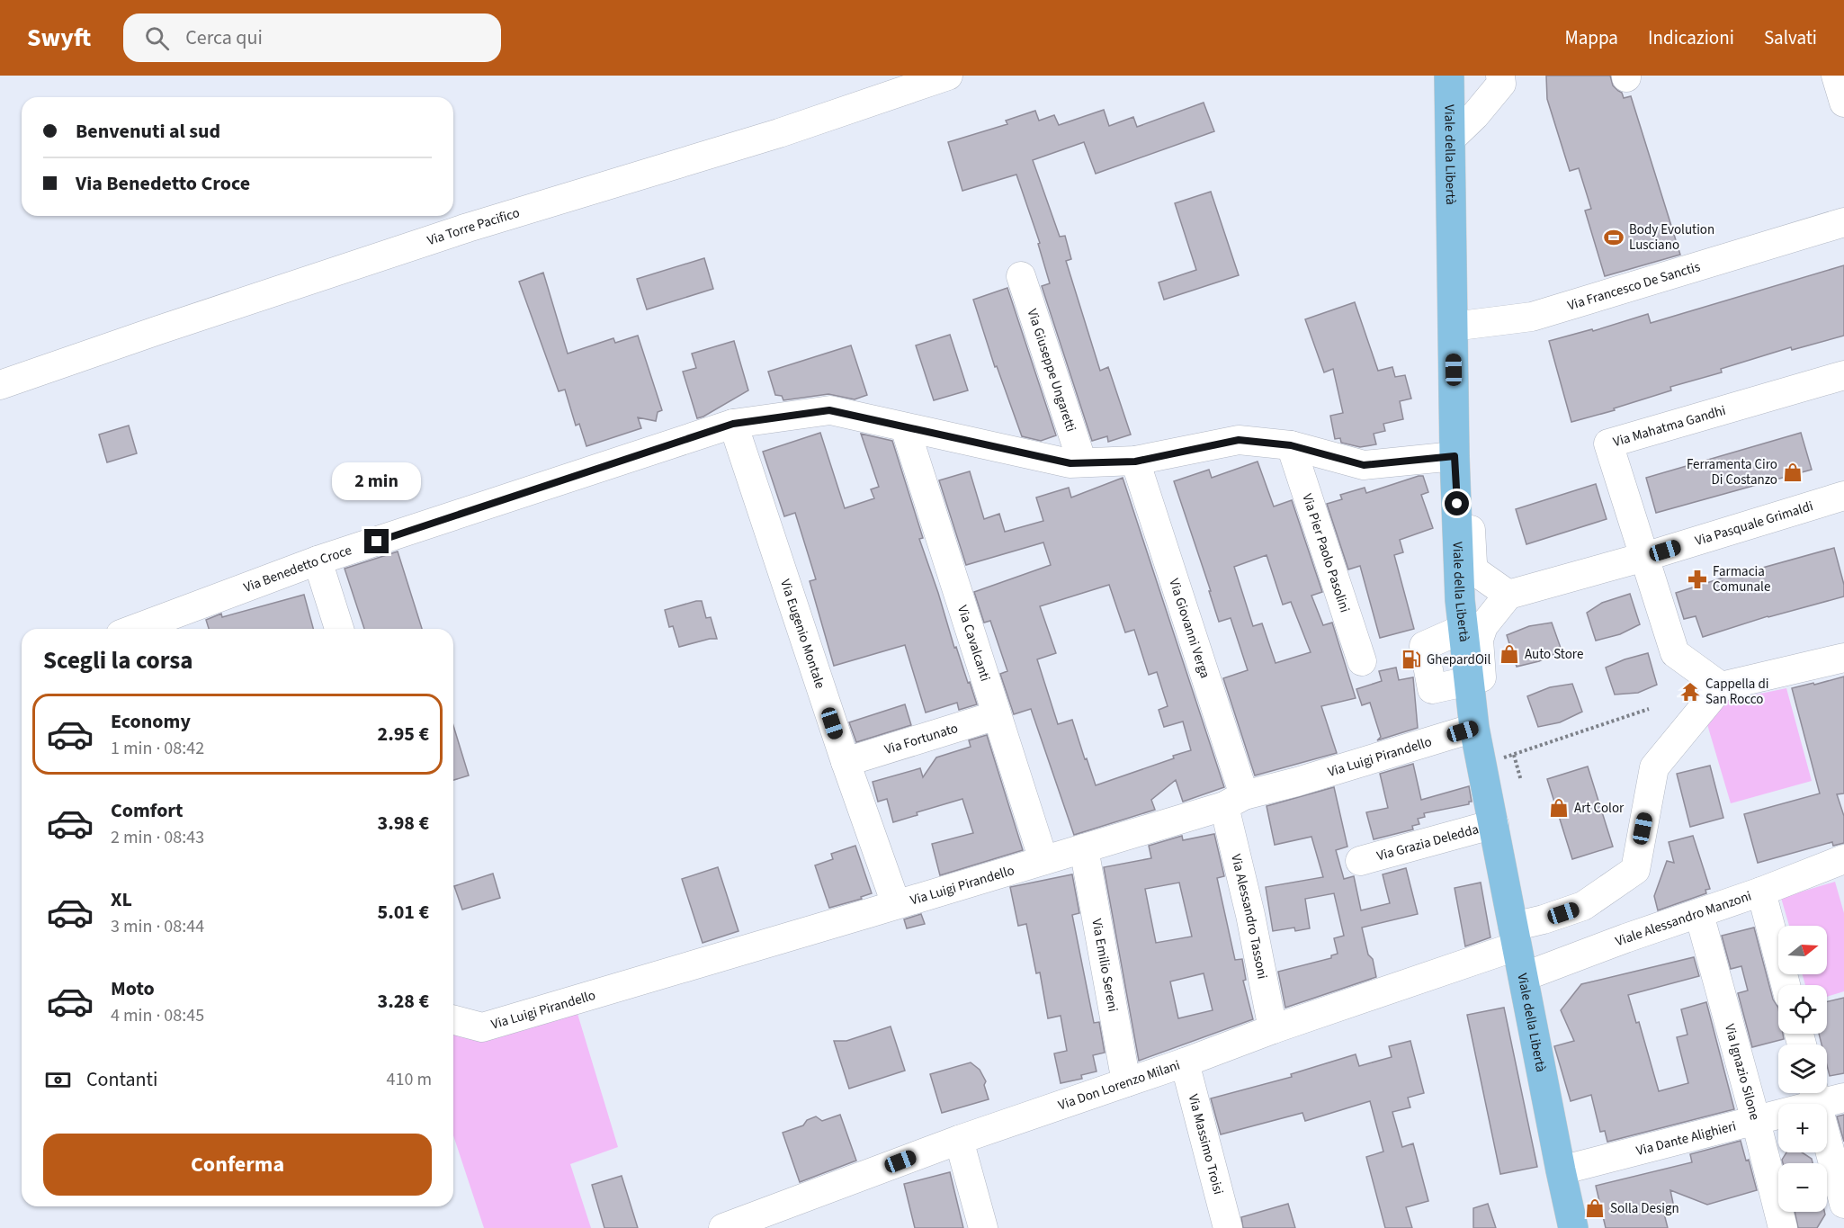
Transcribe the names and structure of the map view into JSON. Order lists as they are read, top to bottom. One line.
{"streets":{"main road":["Viale della Libertà"],"street":["Via Torre Pacifico","Via Francesco De Sanctis","Via Giuseppe Ungaretti","Via Mahatma Gandhi","Via Pasquale Grimaldi","Via Pier Paolo Pasolini","Via Benedetto Croce","Via Giovanni Verga","Via Eugenio Montale","Via Cavalcanti","Via Fortunato","Via Luigi Pirandello","Via Grazia Deledda","Via Alessandro Tassoni","Viale Alessandro Manzoni","Via Emilio Sereni","Via Ignazio Silone","Via Don Lorenzo Milani","Via Dante Alighieri","Via Massimo Troisi"]},"crossings":[["Viale della Libertà","Via Francesco De Sanctis"],["Viale della Libertà","Via Benedetto Croce"],["Viale della Libertà","Via Luigi Pirandello"],["Viale della Libertà","Via Grazia Deledda"],["Viale della Libertà","Viale Alessandro Manzoni"],["Viale della Libertà","Via Don Lorenzo Milani"],["Viale della Libertà","Via Dante Alighieri"],["Via Giuseppe Ungaretti","Via Benedetto Croce"],["Via Mahatma Gandhi","Via Pasquale Grimaldi"],["Via Pier Paolo Pasolini","Via Benedetto Croce"],["Via Benedetto Croce","Via Giovanni Verga"],["Via Benedetto Croce","Via Eugenio Montale"],["Via Benedetto Croce","Via Cavalcanti"],["Via Giovanni Verga","Via Luigi Pirandello"],["Via Giovanni Verga","Via Alessandro Tassoni"],["Via Eugenio Montale","Via Fortunato"],["Via Eugenio Montale","Via Luigi Pirandello"],["Via Cavalcanti","Via Fortunato"],["Via Cavalcanti","Via Luigi Pirandello"],["Via Luigi Pirandello","Via Alessandro Tassoni"],["Via Luigi Pirandello","Via Emilio Sereni"],["Via Alessandro Tassoni","Via Don Lorenzo Milani"],["Viale Alessandro Manzoni","Via Ignazio Silone"],["Via Emilio Sereni","Via Don Lorenzo Milani"],["Via Ignazio Silone","Via Dante Alighieri"],["Via Don Lorenzo Milani","Via Massimo Troisi"]],"places":{"sports":["Body Evolution Lusciano"],"shop":["Ferramenta Ciro Di Costanzo","Auto Store","Art Color","Solla Design"],"pharmacy":["Farmacia Comunale"],"fuel station":["GhepardOil"],"temple":["Cappella di San Rocco"]},"north":"right","page":{"header":"Swyft","search":"Cerca qui","nav":["Mappa","Indicazioni","Salvati"],"banner":["Benvenuti al sud","Via Benedetto Croce"],"bubble":"2 min","heading":"Scegli la corsa","list":[{"name":"Economy","note":"1 min · 08:42","value":"2.95 €"},{"name":"Comfort","note":"2 min · 08:43","value":"3.98 €"},{"name":"XL","note":"3 min · 08:44","value":"5.01 €"},{"name":"Moto","note":"4 min · 08:45","value":"3.28 €"}],"map_buttons":["+","−"],"pay":["Contanti","410 m"],"buttons":"Conferma"}}
